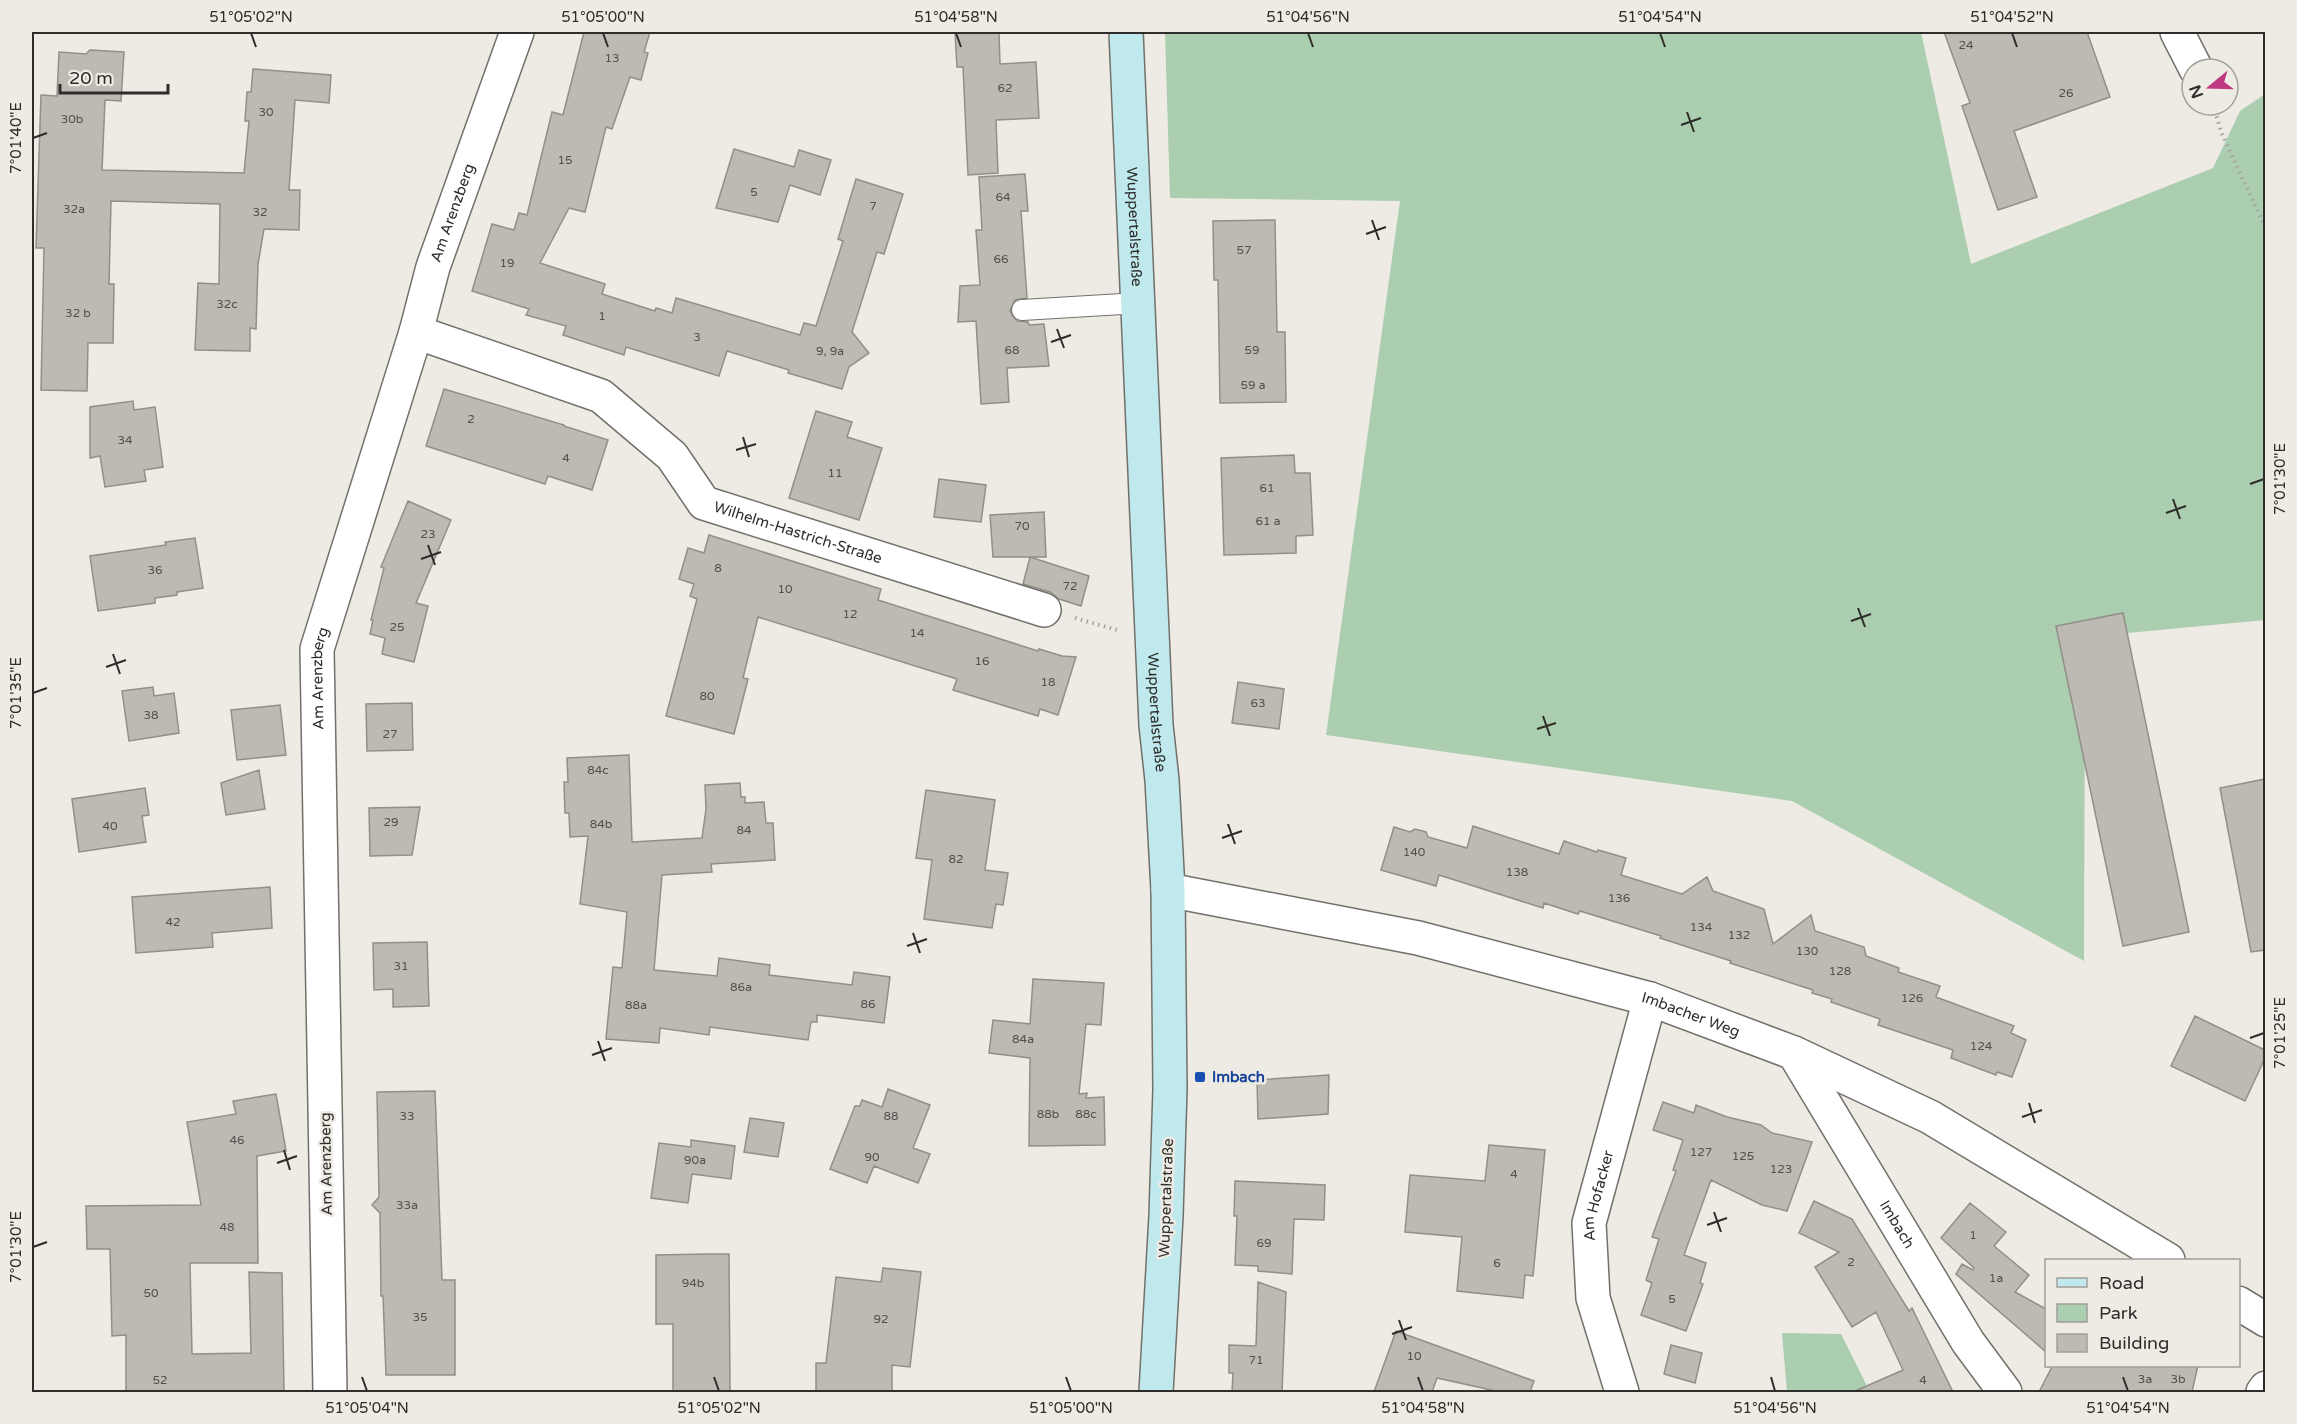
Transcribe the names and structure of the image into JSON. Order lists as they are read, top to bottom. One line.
{"streets":{"main road":["Wuppertalstraße"],"street":["Am Arenzberg","Wilhelm-Hastrich-Straße","Imbacher Weg","Am Hofacker","Imbach"]},"crossings":[["Am Arenzberg","Wilhelm-Hastrich-Straße"],["Wuppertalstraße","Imbacher Weg"],["Imbacher Weg","Am Hofacker"],["Imbacher Weg","Imbach"]],"places":{"transit":["Imbach"]},"house_numbers":["24","13","62","26","30","30b","15","5","64","7","32a","32","57","66","19","32c","32 b","1","3","68","59","9, 9a","59 a","2","34","4","11","61","61 a","70","23","8","36","72","10","12","25","14","16","18","80","63","38","27","84c","29","84b","40","84","140","82","138","136","42","134","132","130","31","128","86a","126","86","88a","84a","124","88b","88c","33","88","46","127","125","90","90a","123","4","33a","48","1","69","2","6","1a","94b","50","5","35","92","10","71","3a","3b","52","4"],"legend":["Road","Park","Building"],"scale_bar":"20 m","north":"left","coordinates":["51°05'02\"N","51°05'00\"N","51°04'58\"N","51°04'56\"N","51°04'54\"N","51°04'52\"N","7°01'40\"E","7°01'30\"E","7°01'35\"E","7°01'25\"E","51°05'04\"N"]}
